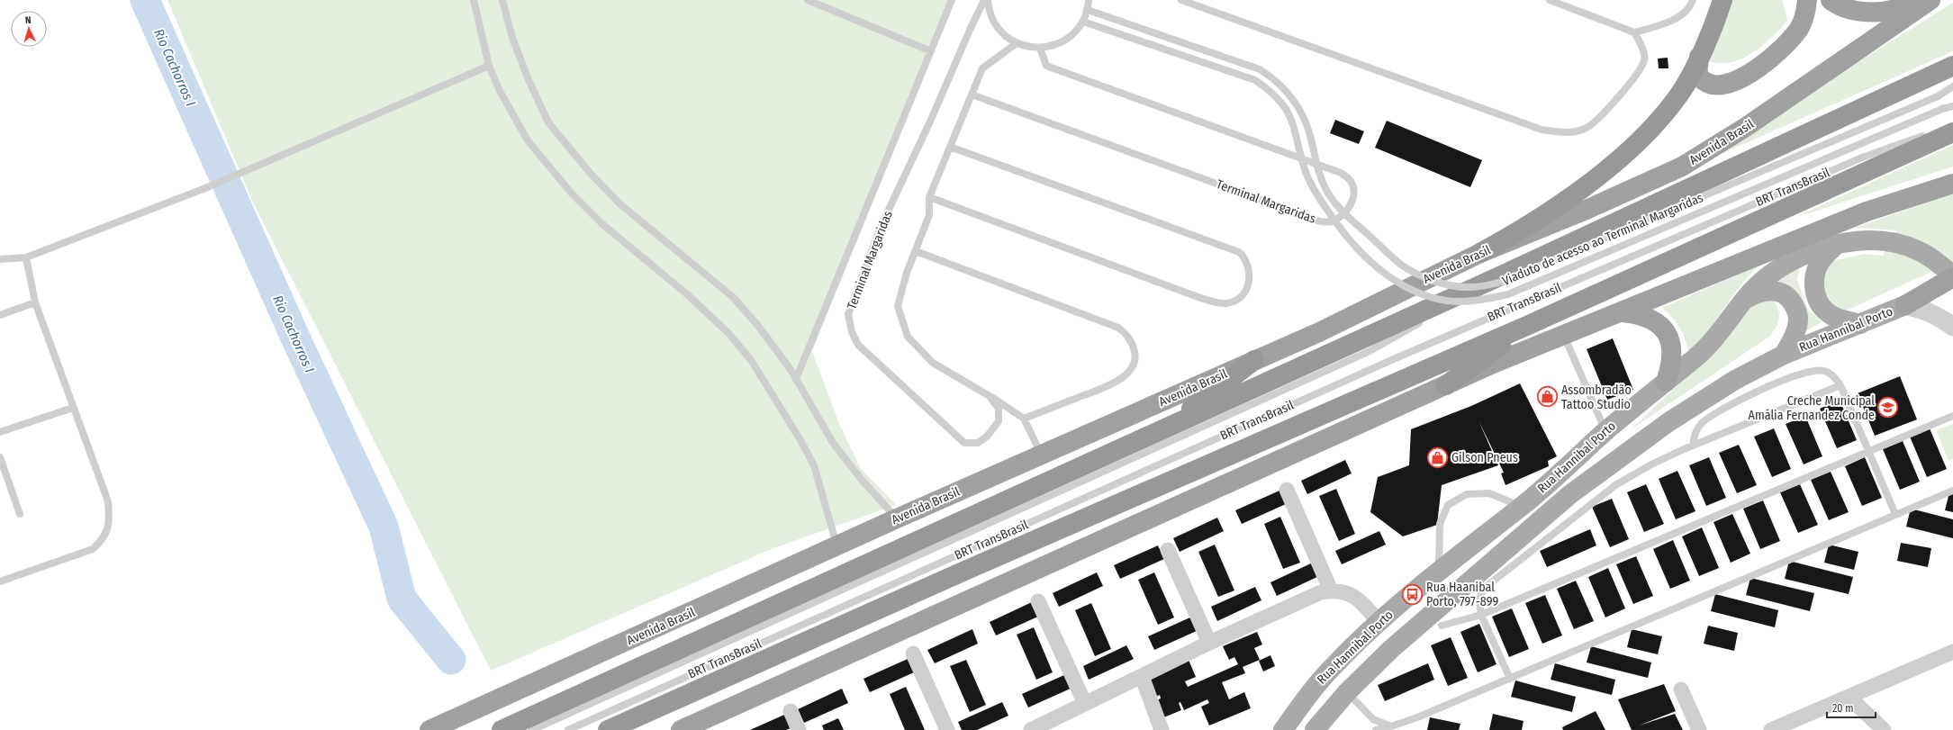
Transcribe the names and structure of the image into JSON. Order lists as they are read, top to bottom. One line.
{"streets":{"highway":["Avenida Brasil"],"main road":["Rua Hannibal Porto"],"lane":["BRT TransBrasil","Terminal Margaridas","Viaduto de acesso ao Terminal Margaridas"]},"crossings":[["Avenida Brasil","BRT TransBrasil"]],"water":["Rio Cachorros I"],"places":{"shop":["Assombradão Tattoo Studio","Gilson Pneus"],"school or university":["Creche Municipal Amália Fernandez Conde"],"bus stop":["Rua Haanibal Porto, 797-899"]},"scale_bar":"20 m","north":"top"}
